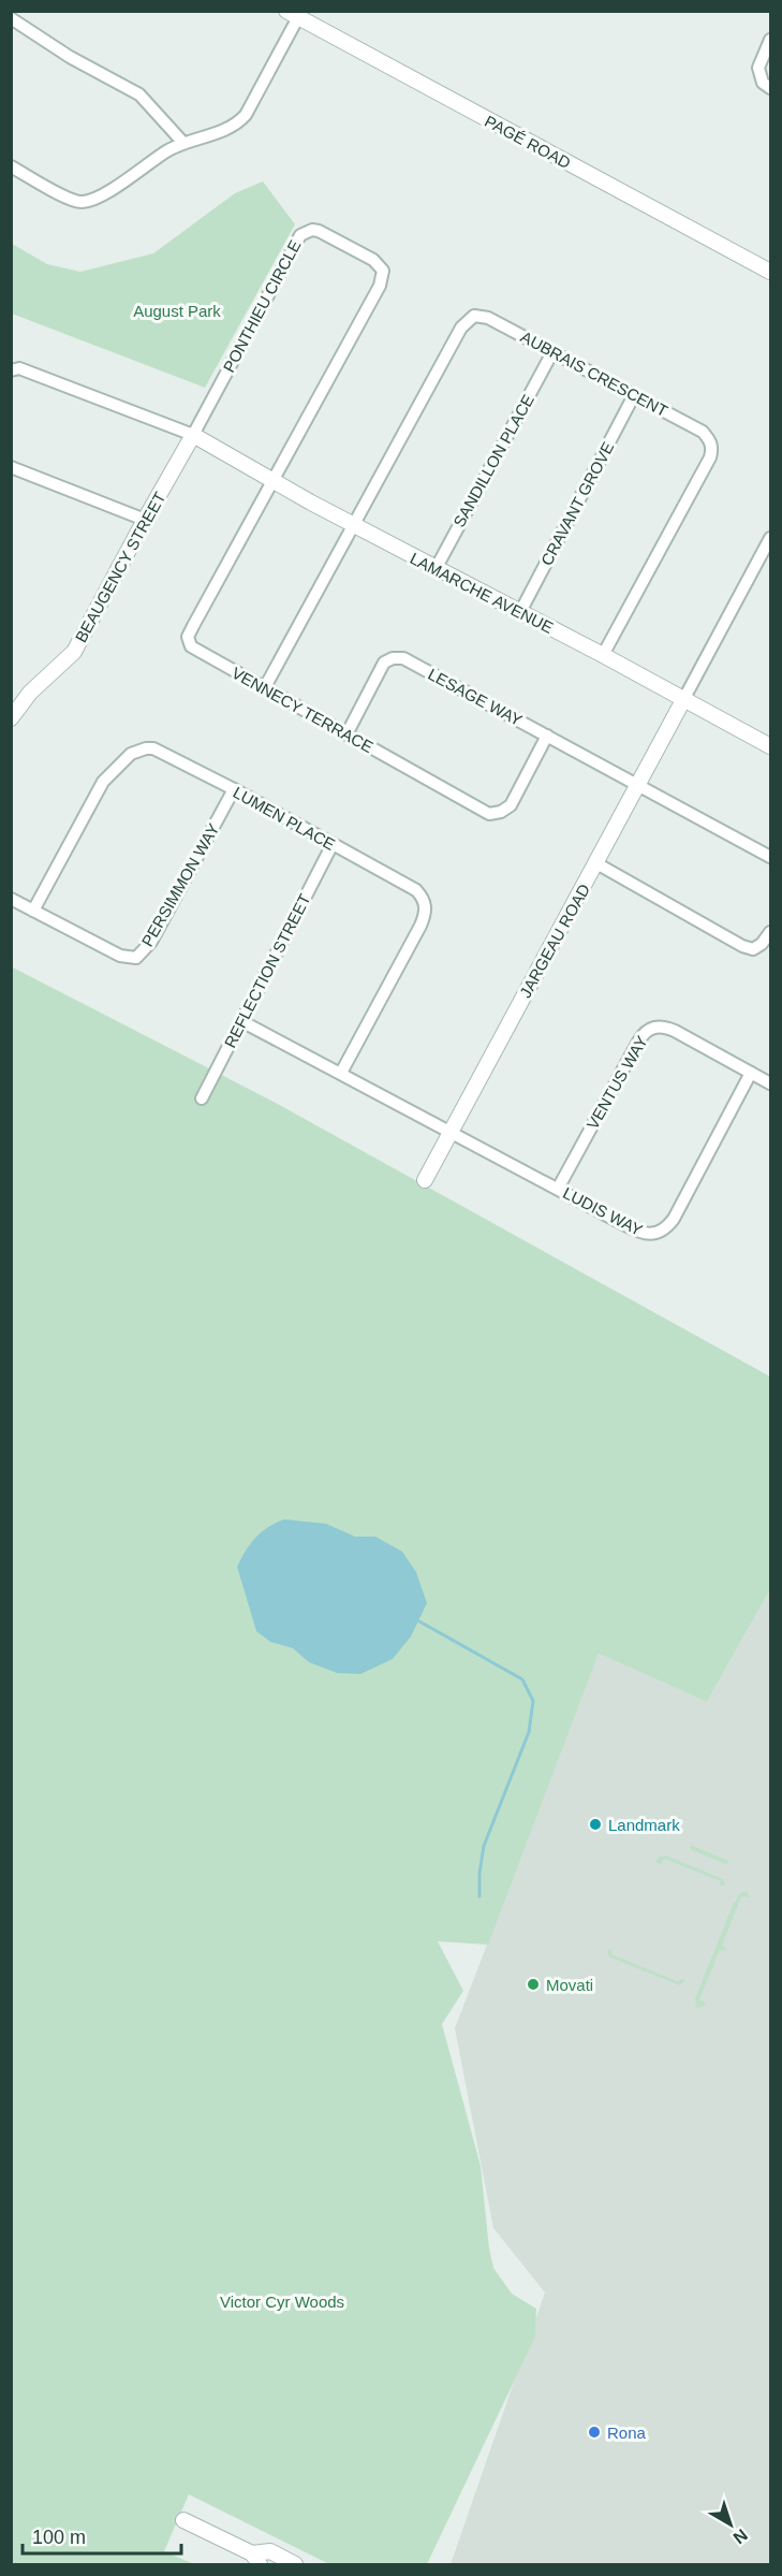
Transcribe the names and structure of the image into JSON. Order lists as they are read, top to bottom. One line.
{"streets":{"street":["PAGÉ ROAD","PONTHIEU CIRCLE","AUBRAIS CRESCENT","SANDILLON PLACE","CRAVANT GROVE","BEAUGENCY STREET","LAMARCHE AVENUE","LESAGE WAY","VENNECY TERRACE","LUMEN PLACE","PERSIMMON WAY","JARGEAU ROAD","REFLECTION STREET","VENTUS WAY","LUDIS WAY"]},"crossings":[["PONTHIEU CIRCLE","BEAUGENCY STREET"],["PONTHIEU CIRCLE","LAMARCHE AVENUE"],["PONTHIEU CIRCLE","VENNECY TERRACE"],["AUBRAIS CRESCENT","SANDILLON PLACE"],["AUBRAIS CRESCENT","CRAVANT GROVE"],["AUBRAIS CRESCENT","LAMARCHE AVENUE"],["SANDILLON PLACE","LAMARCHE AVENUE"],["CRAVANT GROVE","LAMARCHE AVENUE"],["BEAUGENCY STREET","LAMARCHE AVENUE"],["LAMARCHE AVENUE","VENNECY TERRACE"],["LAMARCHE AVENUE","JARGEAU ROAD"],["LESAGE WAY","VENNECY TERRACE"],["LESAGE WAY","JARGEAU ROAD"],["LUMEN PLACE","PERSIMMON WAY"],["LUMEN PLACE","REFLECTION STREET"],["LUMEN PLACE","LUDIS WAY"],["JARGEAU ROAD","LUDIS WAY"],["REFLECTION STREET","LUDIS WAY"],["VENTUS WAY","LUDIS WAY"]],"parks":["August Park","Victor Cyr Woods"],"places":["Landmark","Movati","Rona"],"scale_bar":"100 m","north":"bottom right"}
